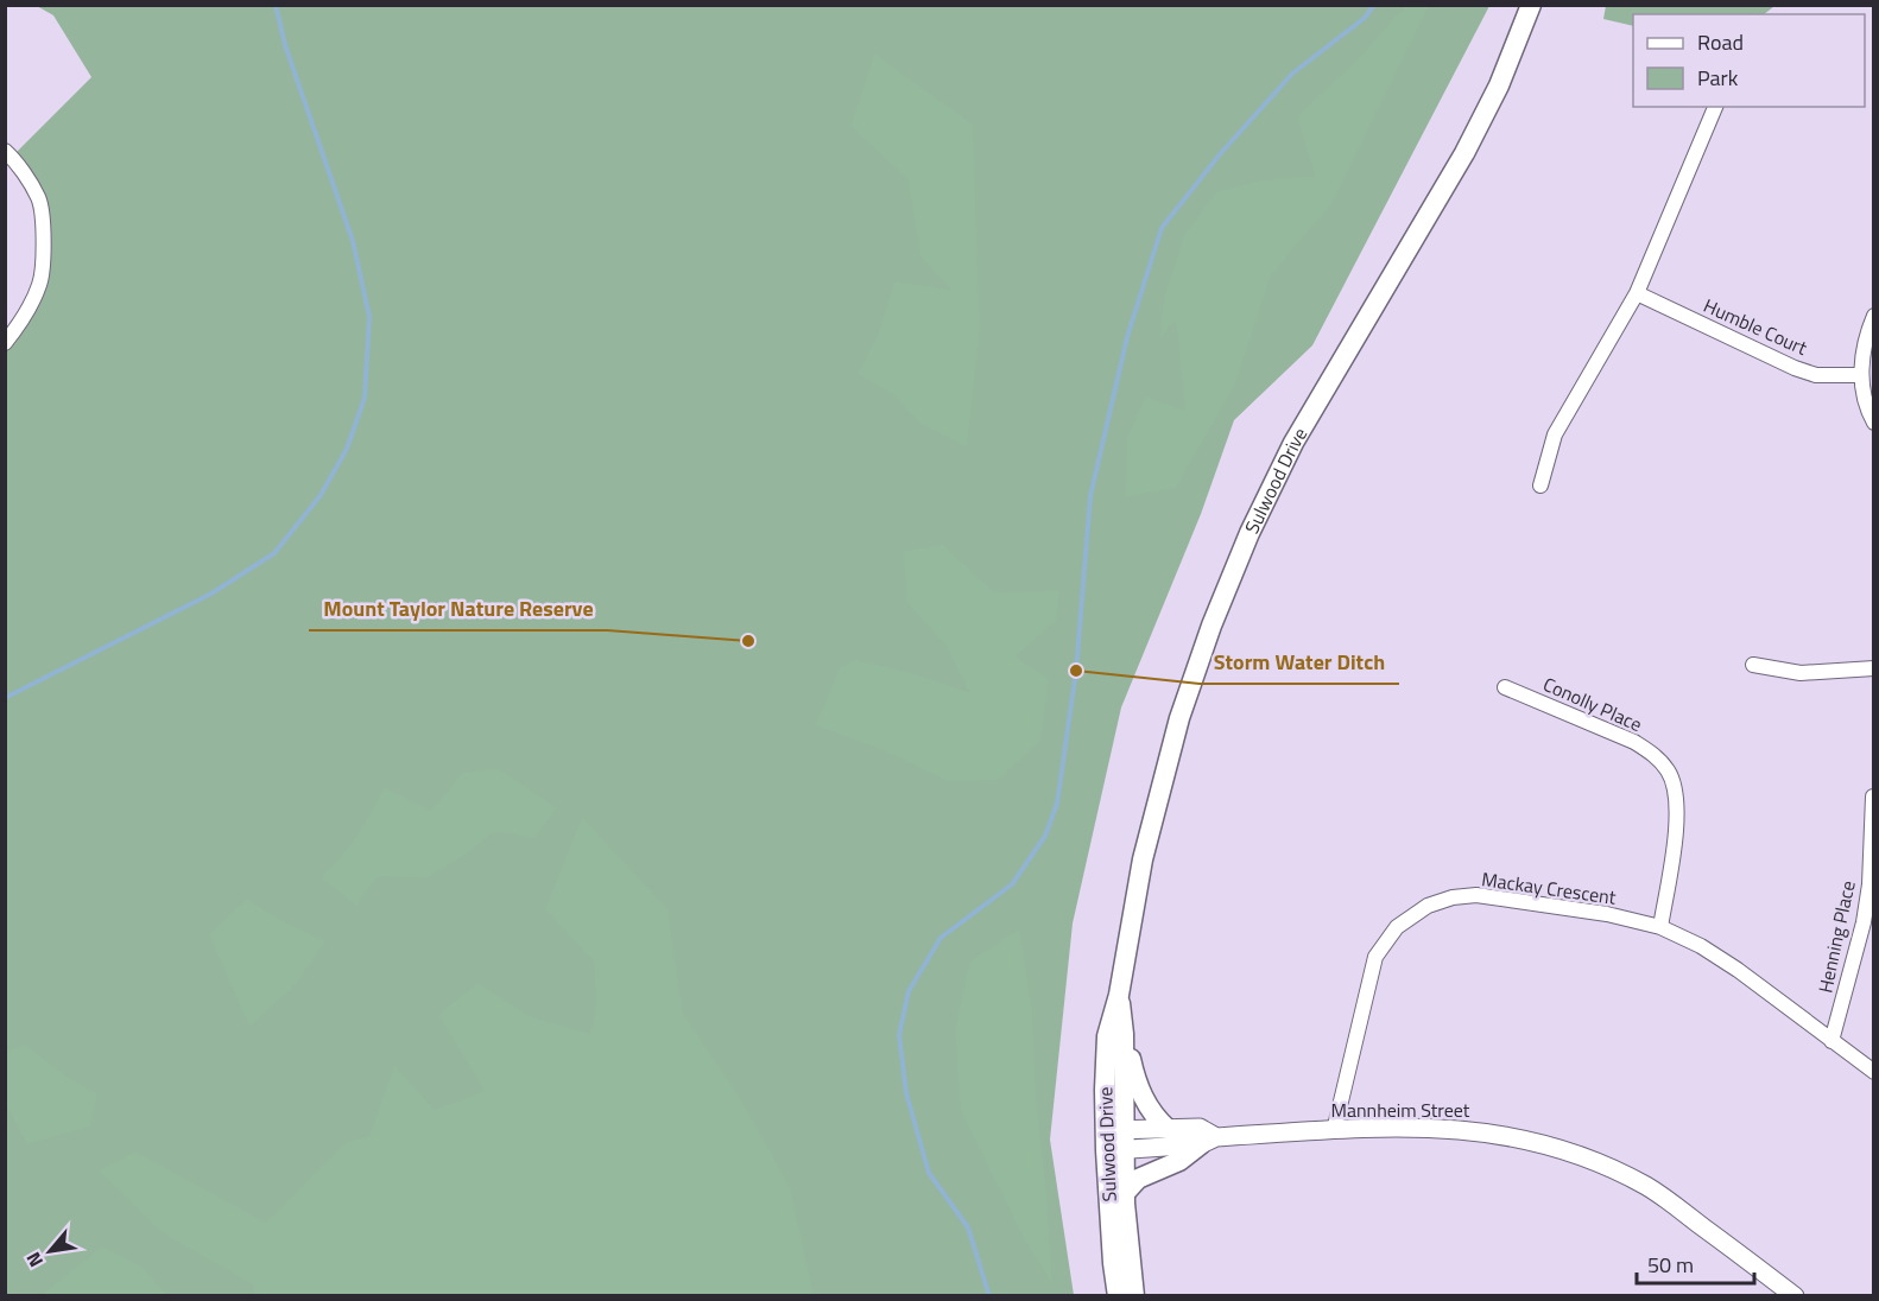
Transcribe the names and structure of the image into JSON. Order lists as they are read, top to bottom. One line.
{"streets":{"main road":["Sulwood Drive"],"street":["Humble Court","Conolly Place","Mackay Crescent","Henning Place","Mannheim Street"]},"crossings":[["Sulwood Drive","Mannheim Street"],["Conolly Place","Mackay Crescent"],["Mackay Crescent","Henning Place"],["Mackay Crescent","Mannheim Street"]],"places":["Mount Taylor Nature Reserve","Storm Water Ditch"],"legend":["Road","Park"],"scale_bar":"50 m","north":"bottom left"}
